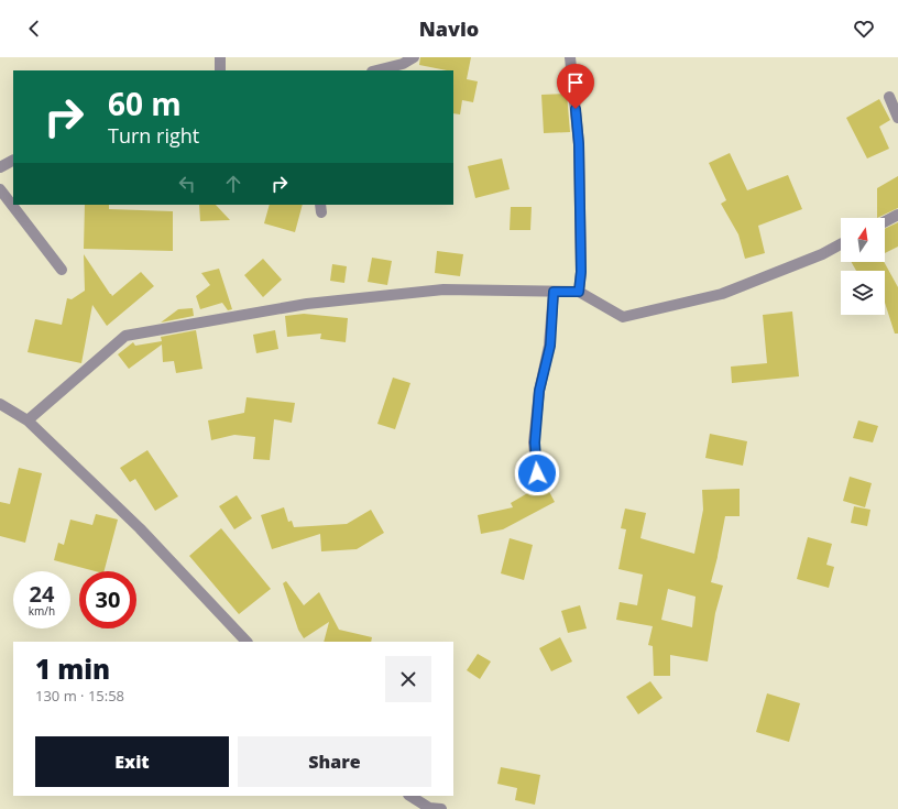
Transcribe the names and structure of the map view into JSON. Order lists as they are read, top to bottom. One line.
{"north":"top","page":{"header":"Navio","turn":["60 m","Turn right"],"speed":"24 km/h","limit":"30","heading":["1 min","130 m · 15:58"],"buttons":["Exit","Share"]}}
